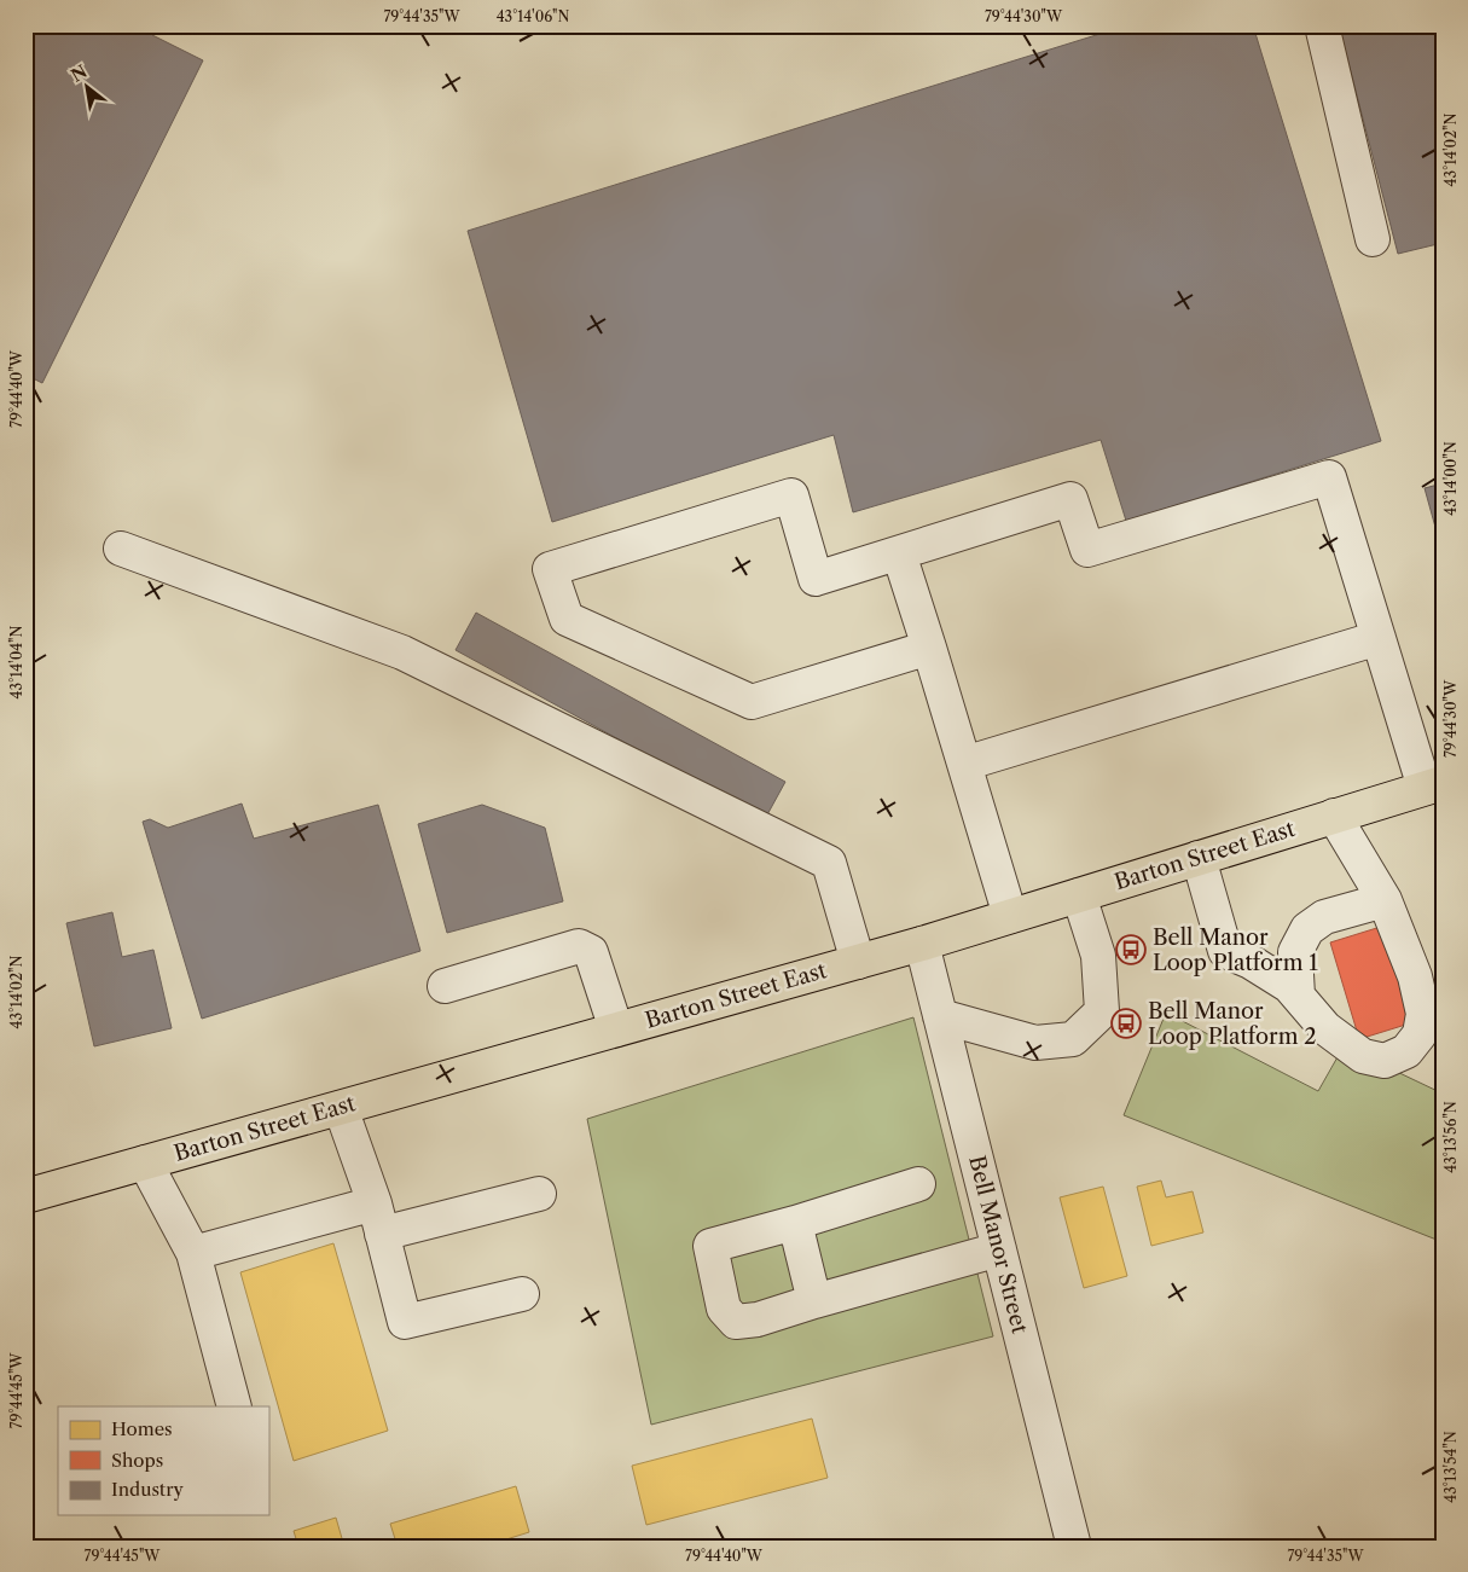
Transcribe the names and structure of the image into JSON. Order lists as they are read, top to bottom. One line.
{"streets":{"main road":["Barton Street East"],"street":["Bell Manor Street"]},"crossings":[["Barton Street East","Bell Manor Street"]],"places":{"bus stop":["Bell Manor Loop Platform 1","Bell Manor Loop Platform 2"]},"legend":["Homes","Shops","Industry"],"north":"top left","coordinates":["79°44'35\"W","43°14'06\"N","79°44'30\"W","43°14'02\"N","79°44'40\"W","43°14'00\"N","43°14'04\"N","43°13'56\"N","79°44'45\"W","43°13'54\"N"]}
